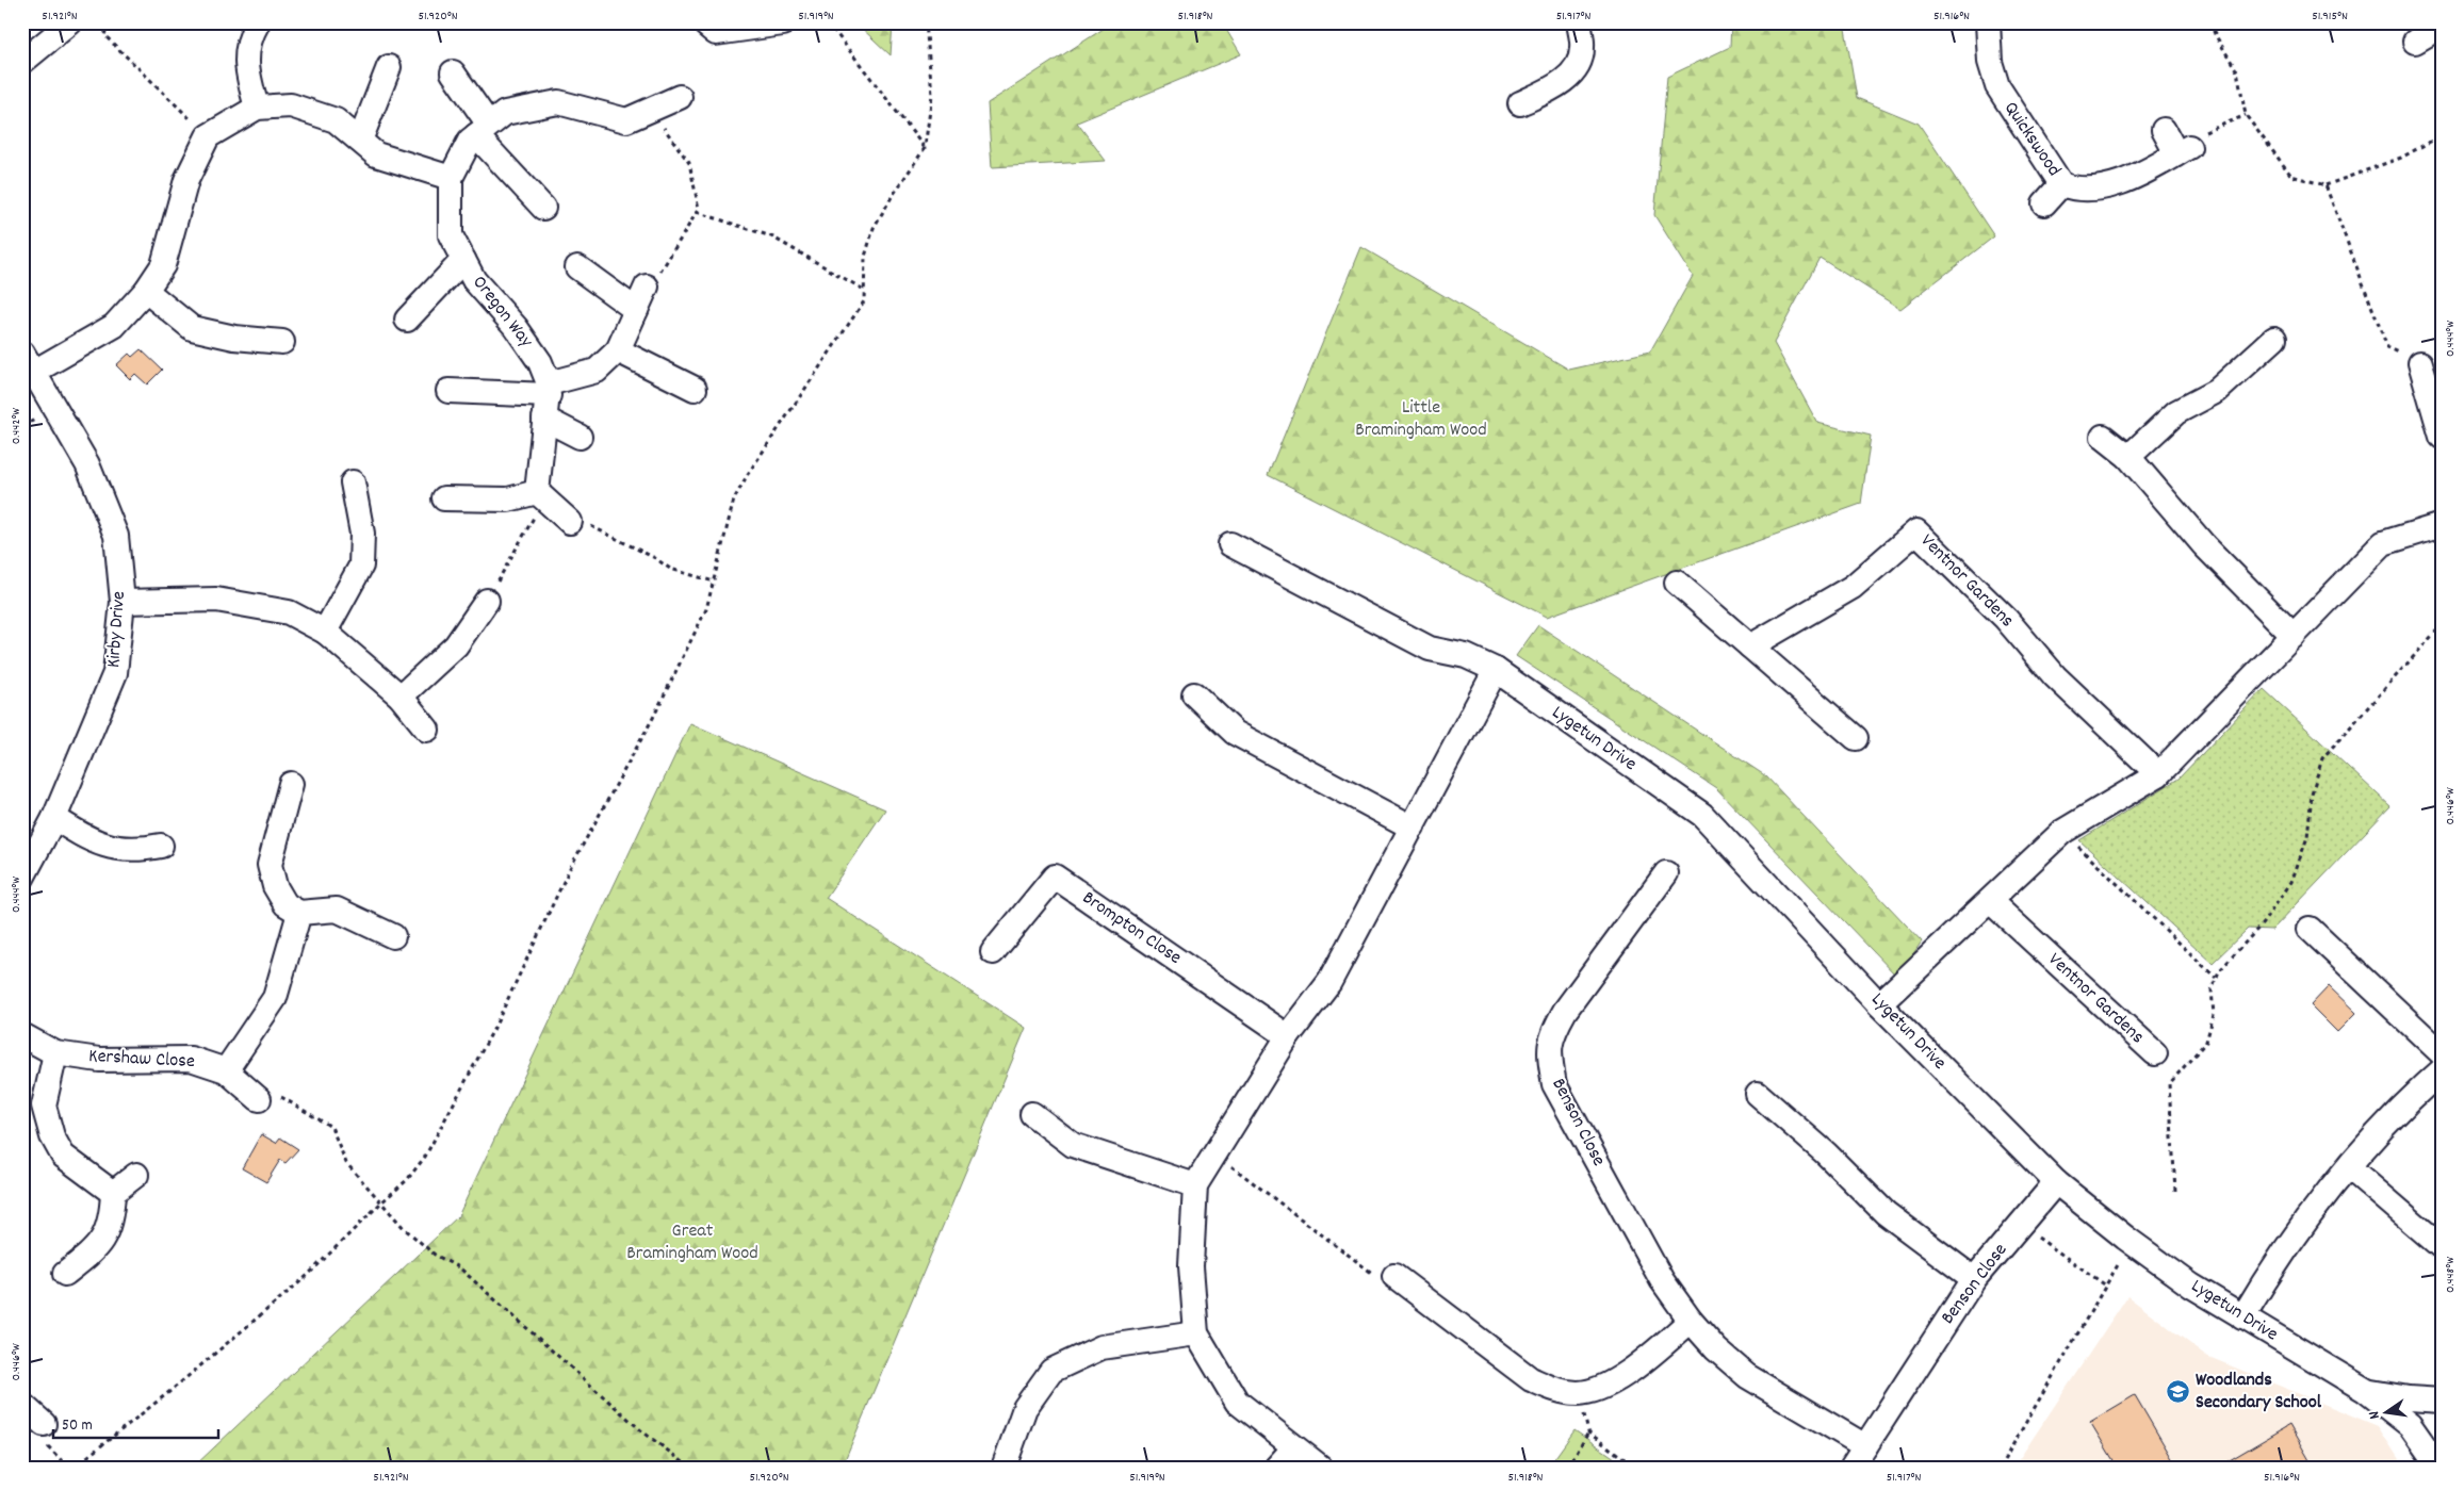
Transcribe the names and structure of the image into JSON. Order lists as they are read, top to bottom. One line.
{"streets":{"street":["Quickswood","Oregon Way","Ventnor Gardens","Kirby Drive","Lygetun Drive","Brompton Close","Kershaw Close","Benson Close"]},"crossings":[["Lygetun Drive","Benson Close"]],"parks":["Little Bramingham Wood","Great Bramingham Wood"],"places":{"school or university":["Woodlands Secondary School"]},"scale_bar":"50 m","north":"left","coordinates":["51.921°N","51.920°N","51.919°N","51.918°N","51.917°N","51.916°N","51.915°N","0.444°W","0.442°W","0.446°W","0.448°W"]}
